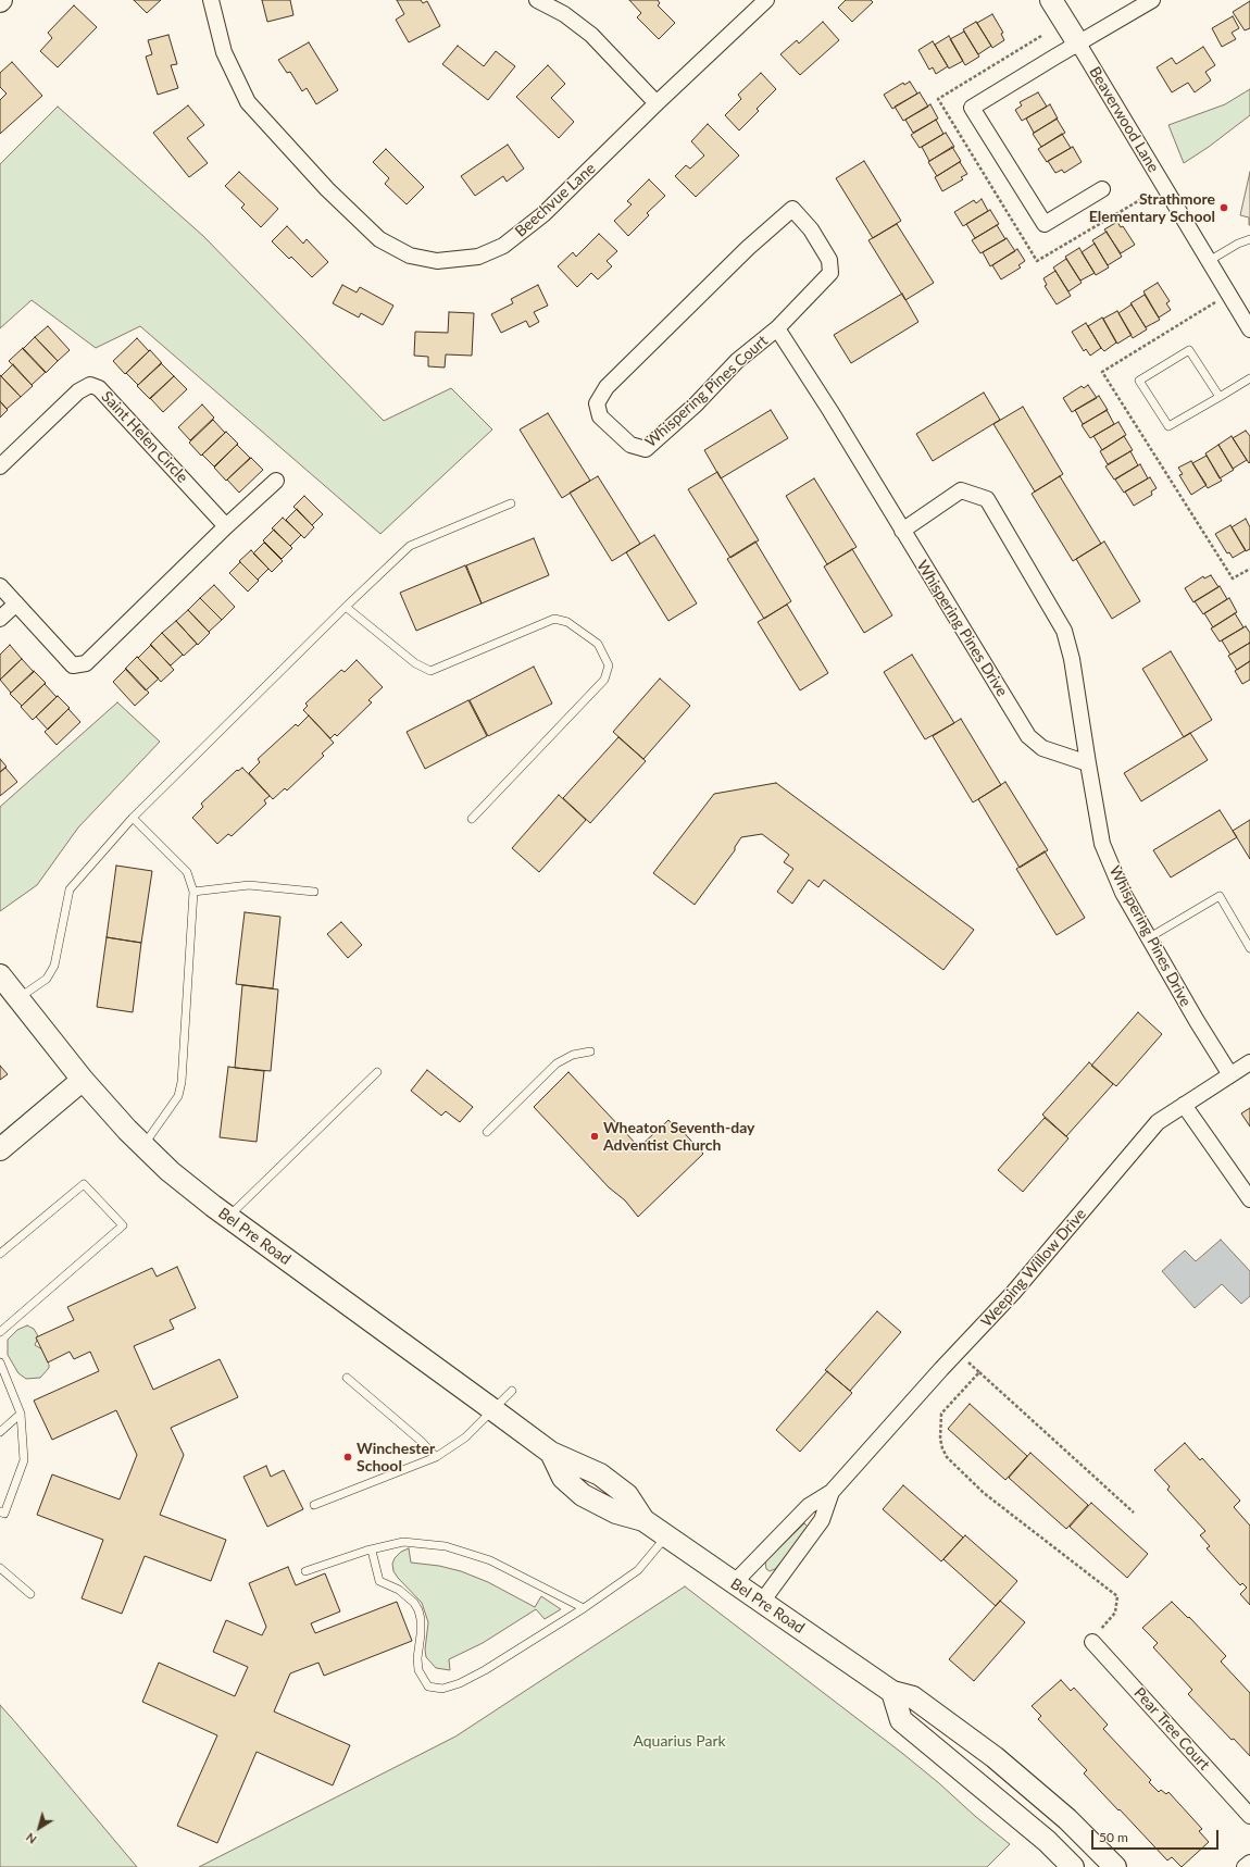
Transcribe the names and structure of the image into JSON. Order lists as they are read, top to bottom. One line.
{"streets":{"main road":["Beaverwood Lane","Bel Pre Road"],"street":["Beechvue Lane","Whispering Pines Court","Saint Helen Circle","Whispering Pines Drive","Weeping Willow Drive","Pear Tree Court"]},"crossings":[["Whispering Pines Court","Whispering Pines Drive"],["Whispering Pines Drive","Weeping Willow Drive"],["Bel Pre Road","Weeping Willow Drive"]],"parks":["Aquarius Park"],"places":["Strathmore Elementary School","Wheaton Seventh-day Adventist Church","Winchester School"],"scale_bar":"50 m","north":"bottom left"}
